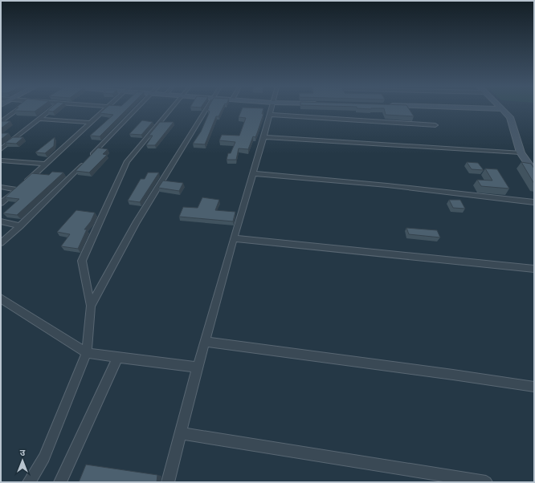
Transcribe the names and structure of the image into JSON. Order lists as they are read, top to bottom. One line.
{"north":"top"}
